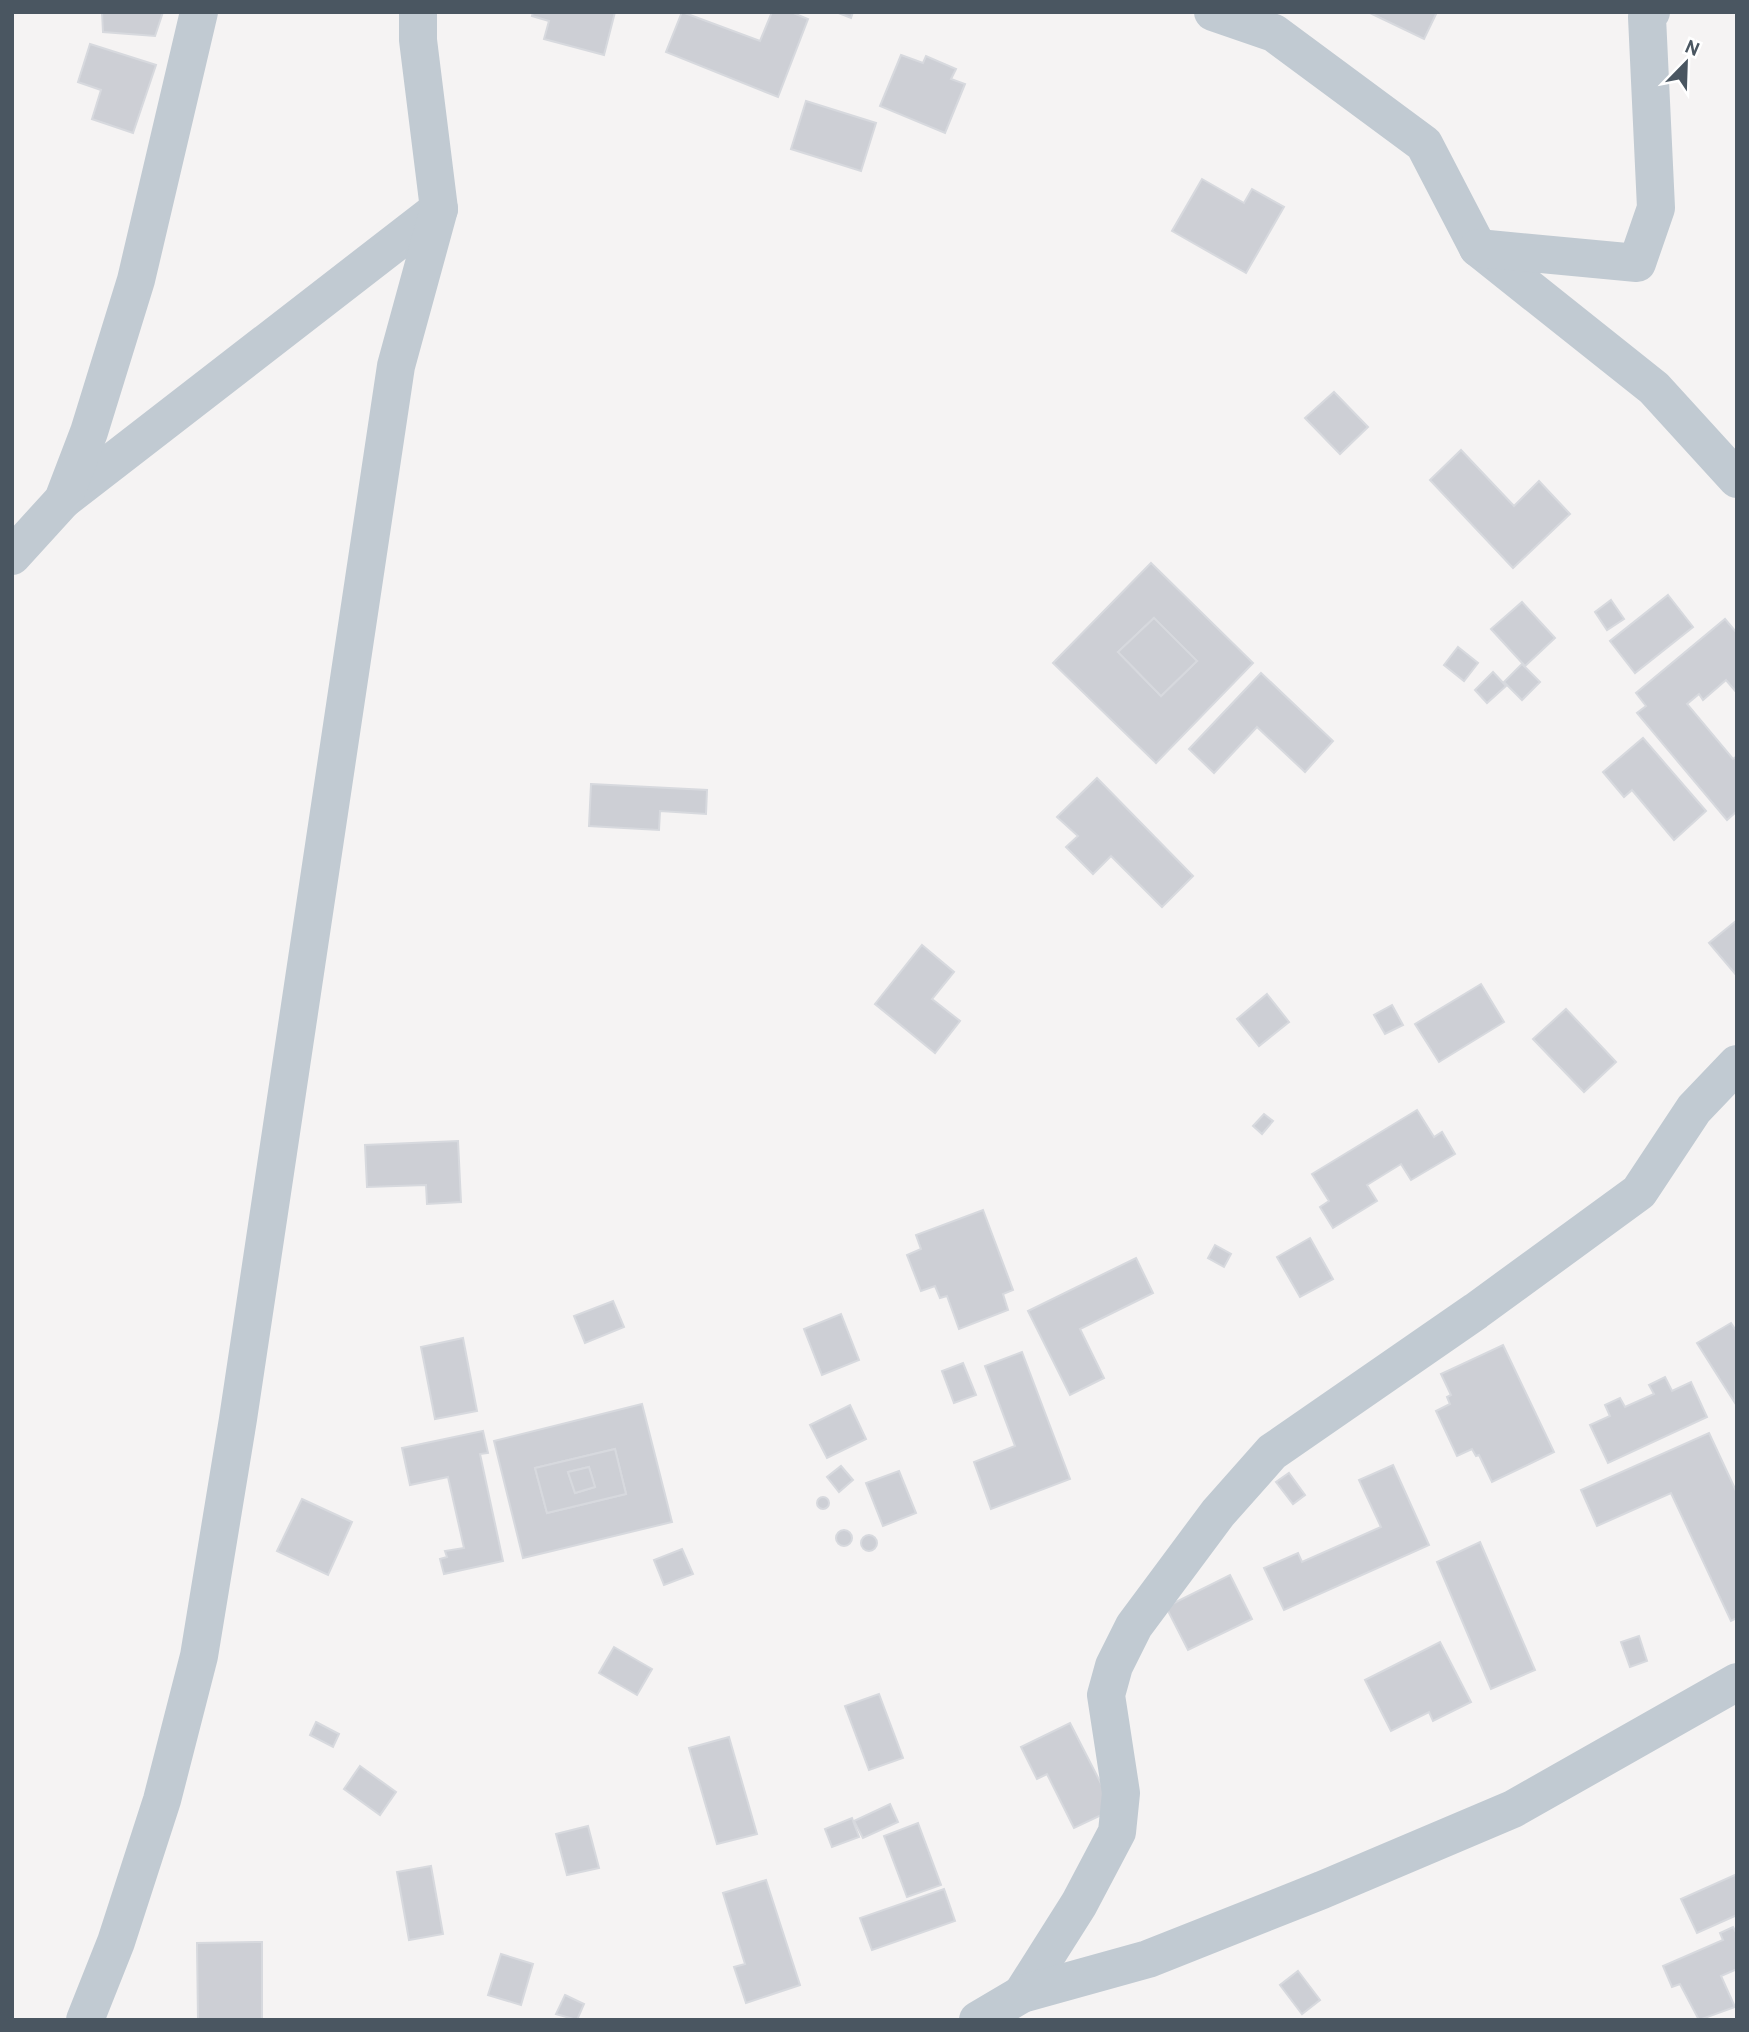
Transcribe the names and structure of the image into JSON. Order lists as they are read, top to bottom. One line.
{"north":"top right"}
